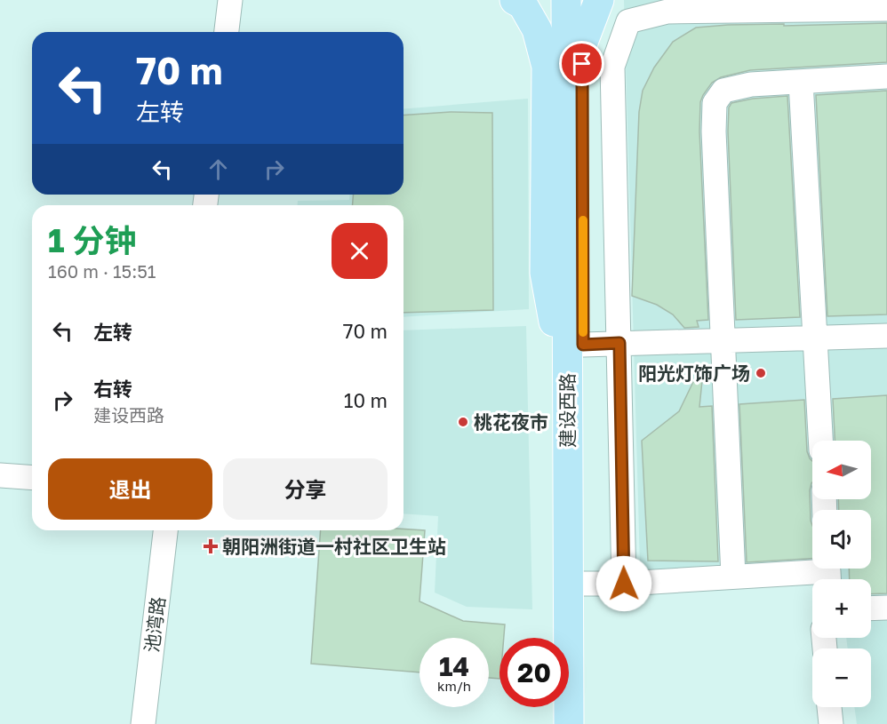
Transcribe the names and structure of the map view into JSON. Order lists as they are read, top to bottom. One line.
{"streets":{"main road":["建设西路"],"street":["池湾路"]},"places":{"other":["阳光灯饰广场","桃花夜市"],"health":["朝阳洲街道一村社区卫生站"]},"north":"left","page":{"turn":["70 m","左转"],"heading":["1 分钟","160 m · 15:51"],"list":[{"name":"左转","value":"70 m"},{"name":"右转","note":"建设西路","value":"10 m"}],"map_buttons":["+","−"],"buttons":["退出","分享"],"speed":"14 km/h","limit":"20"}}
